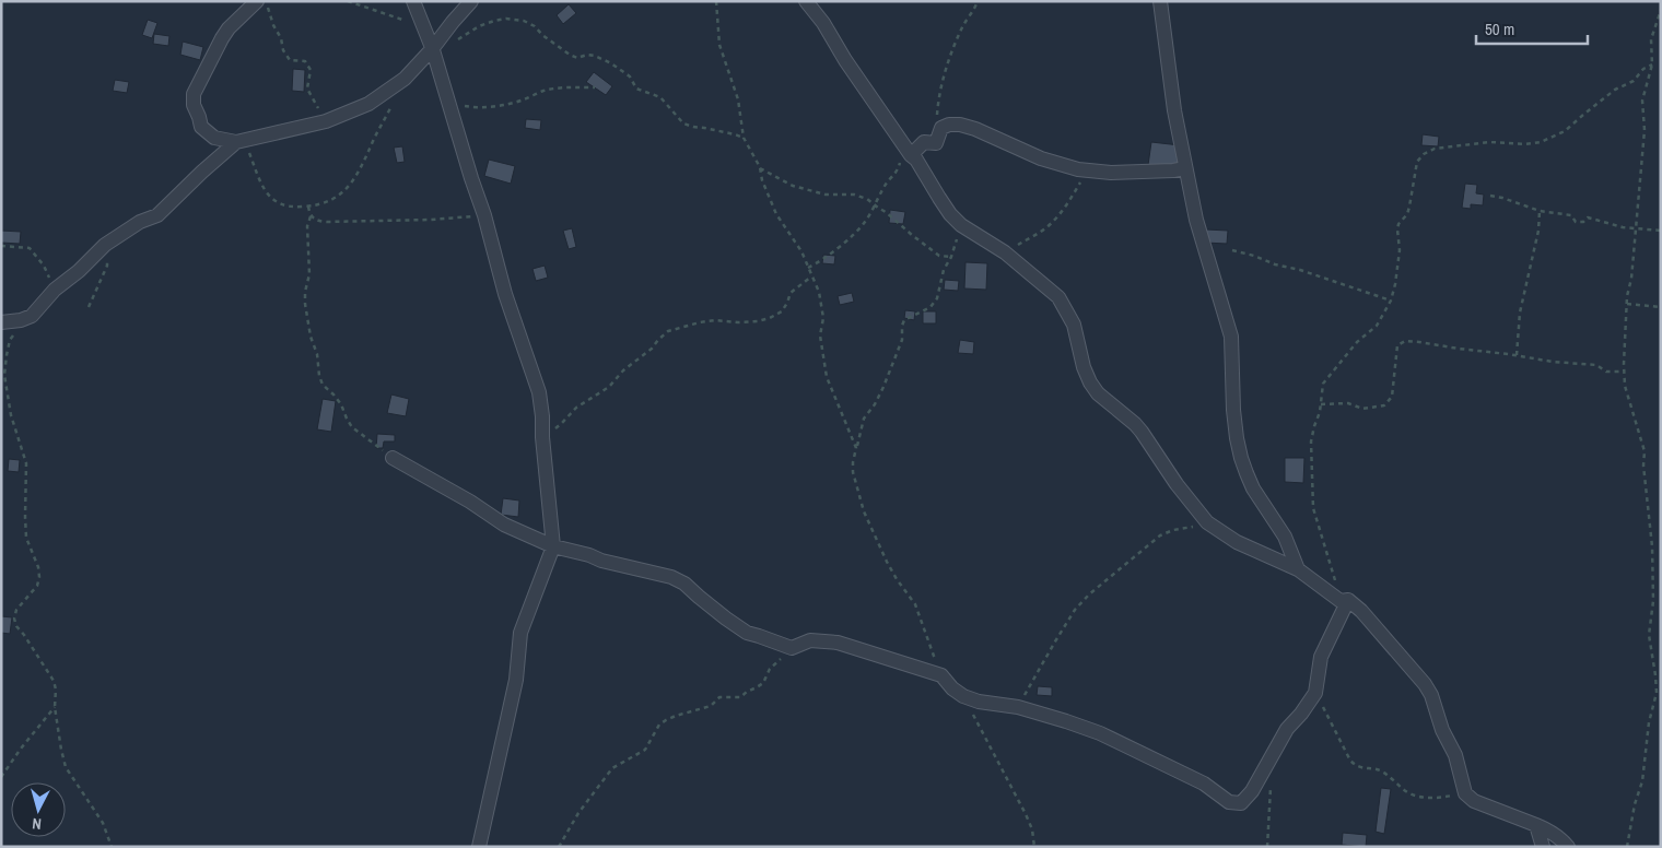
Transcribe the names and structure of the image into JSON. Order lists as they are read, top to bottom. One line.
{"scale_bar":"50 m","north":"bottom"}
